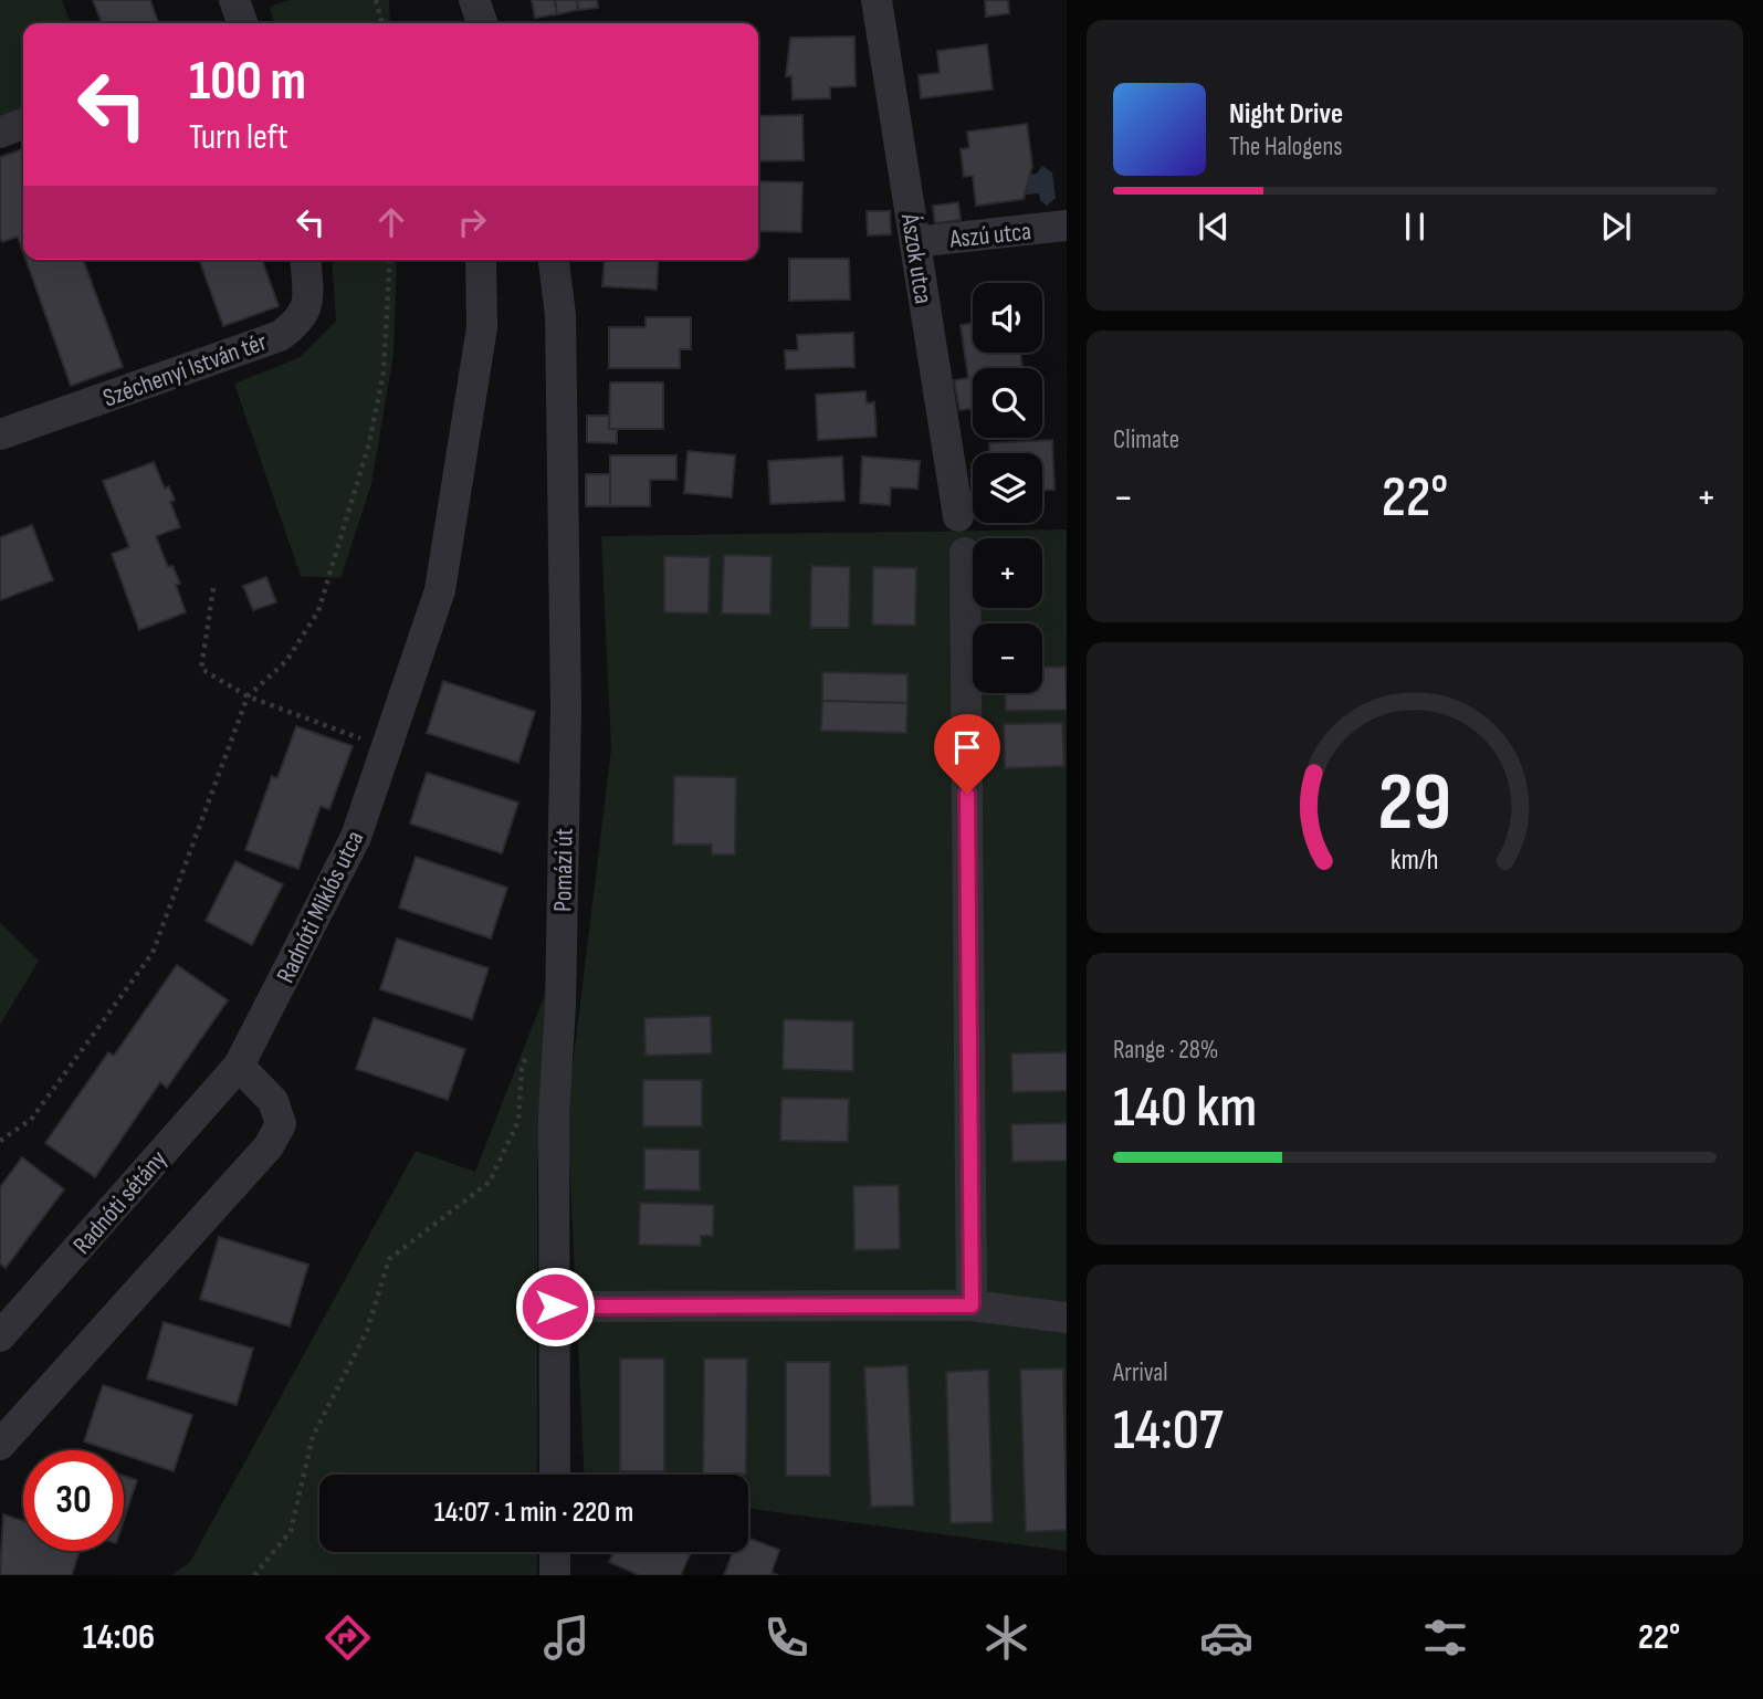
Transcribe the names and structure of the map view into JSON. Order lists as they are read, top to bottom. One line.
{"streets":{"street":["Aszú utca","Ászok utca","Széchenyi István tér","Pomázi út","Radnóti Miklós utca","Radnóti sétány"]},"crossings":[["Aszú utca","Ászok utca"],["Radnóti Miklós utca","Radnóti sétány"]],"page":{"turn":["100 m","Turn left"],"song":["Night Drive","The Halogens"],"map_buttons":["+","−"],"tile":["Climate",["Range · 28%","140 km"],["Arrival","14:07"]],"heat":["−","22°","+"],"limit":"30","trip":"14:07 · 1 min · 220 m","tabs":["14:06","22°"],"gauge":["29","km/h"]}}
